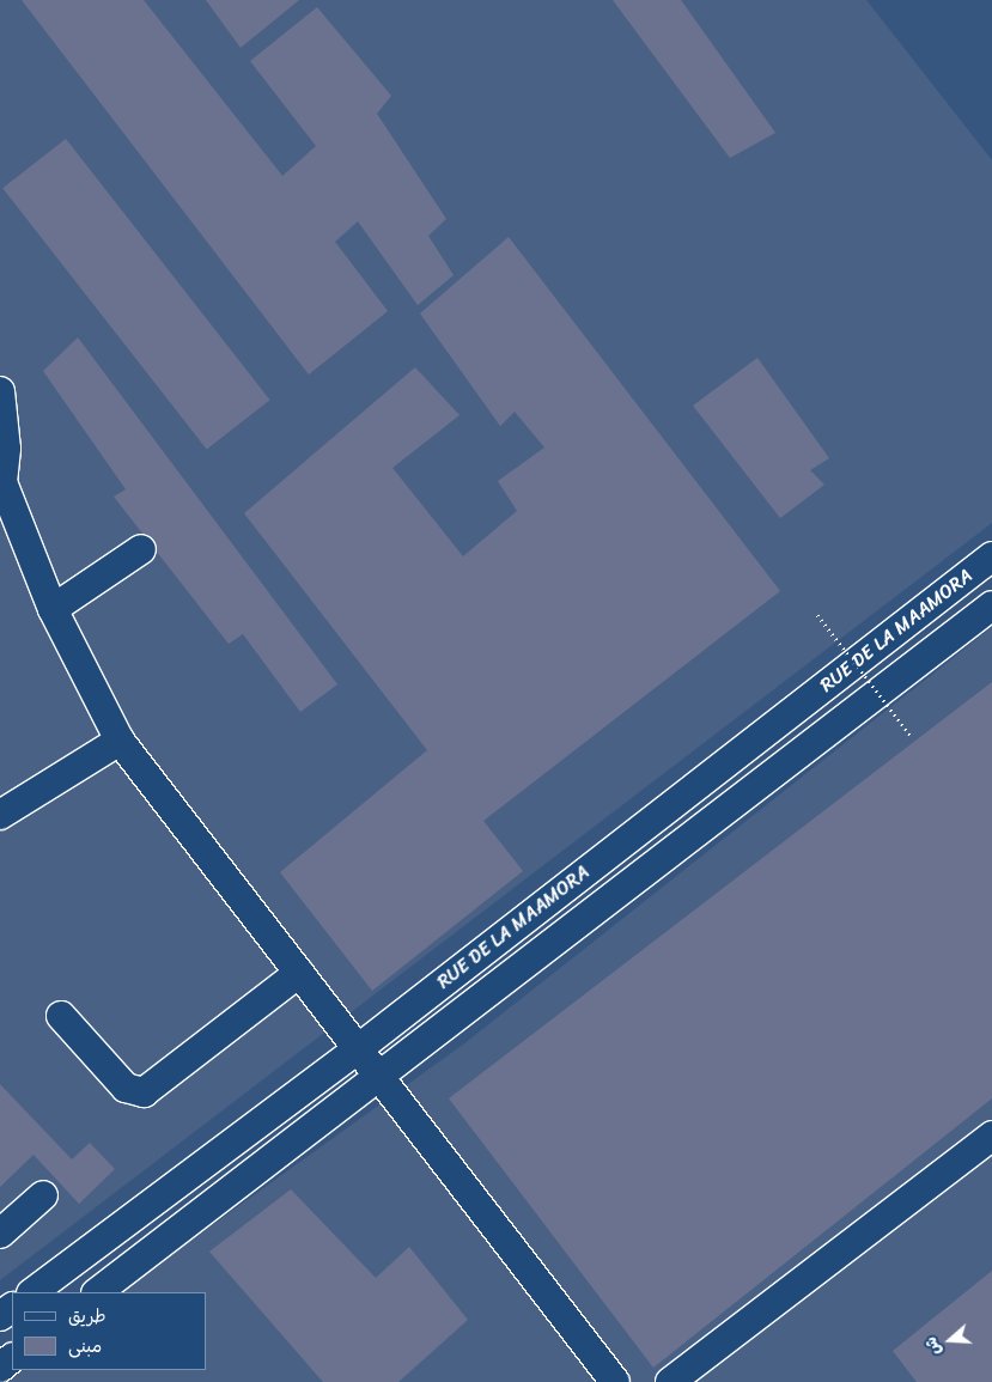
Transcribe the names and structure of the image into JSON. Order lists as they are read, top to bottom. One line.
{"streets":{"street":["RUE DE LA MAAMORA"]},"legend":["طريق","مبنى"],"north":"left"}
